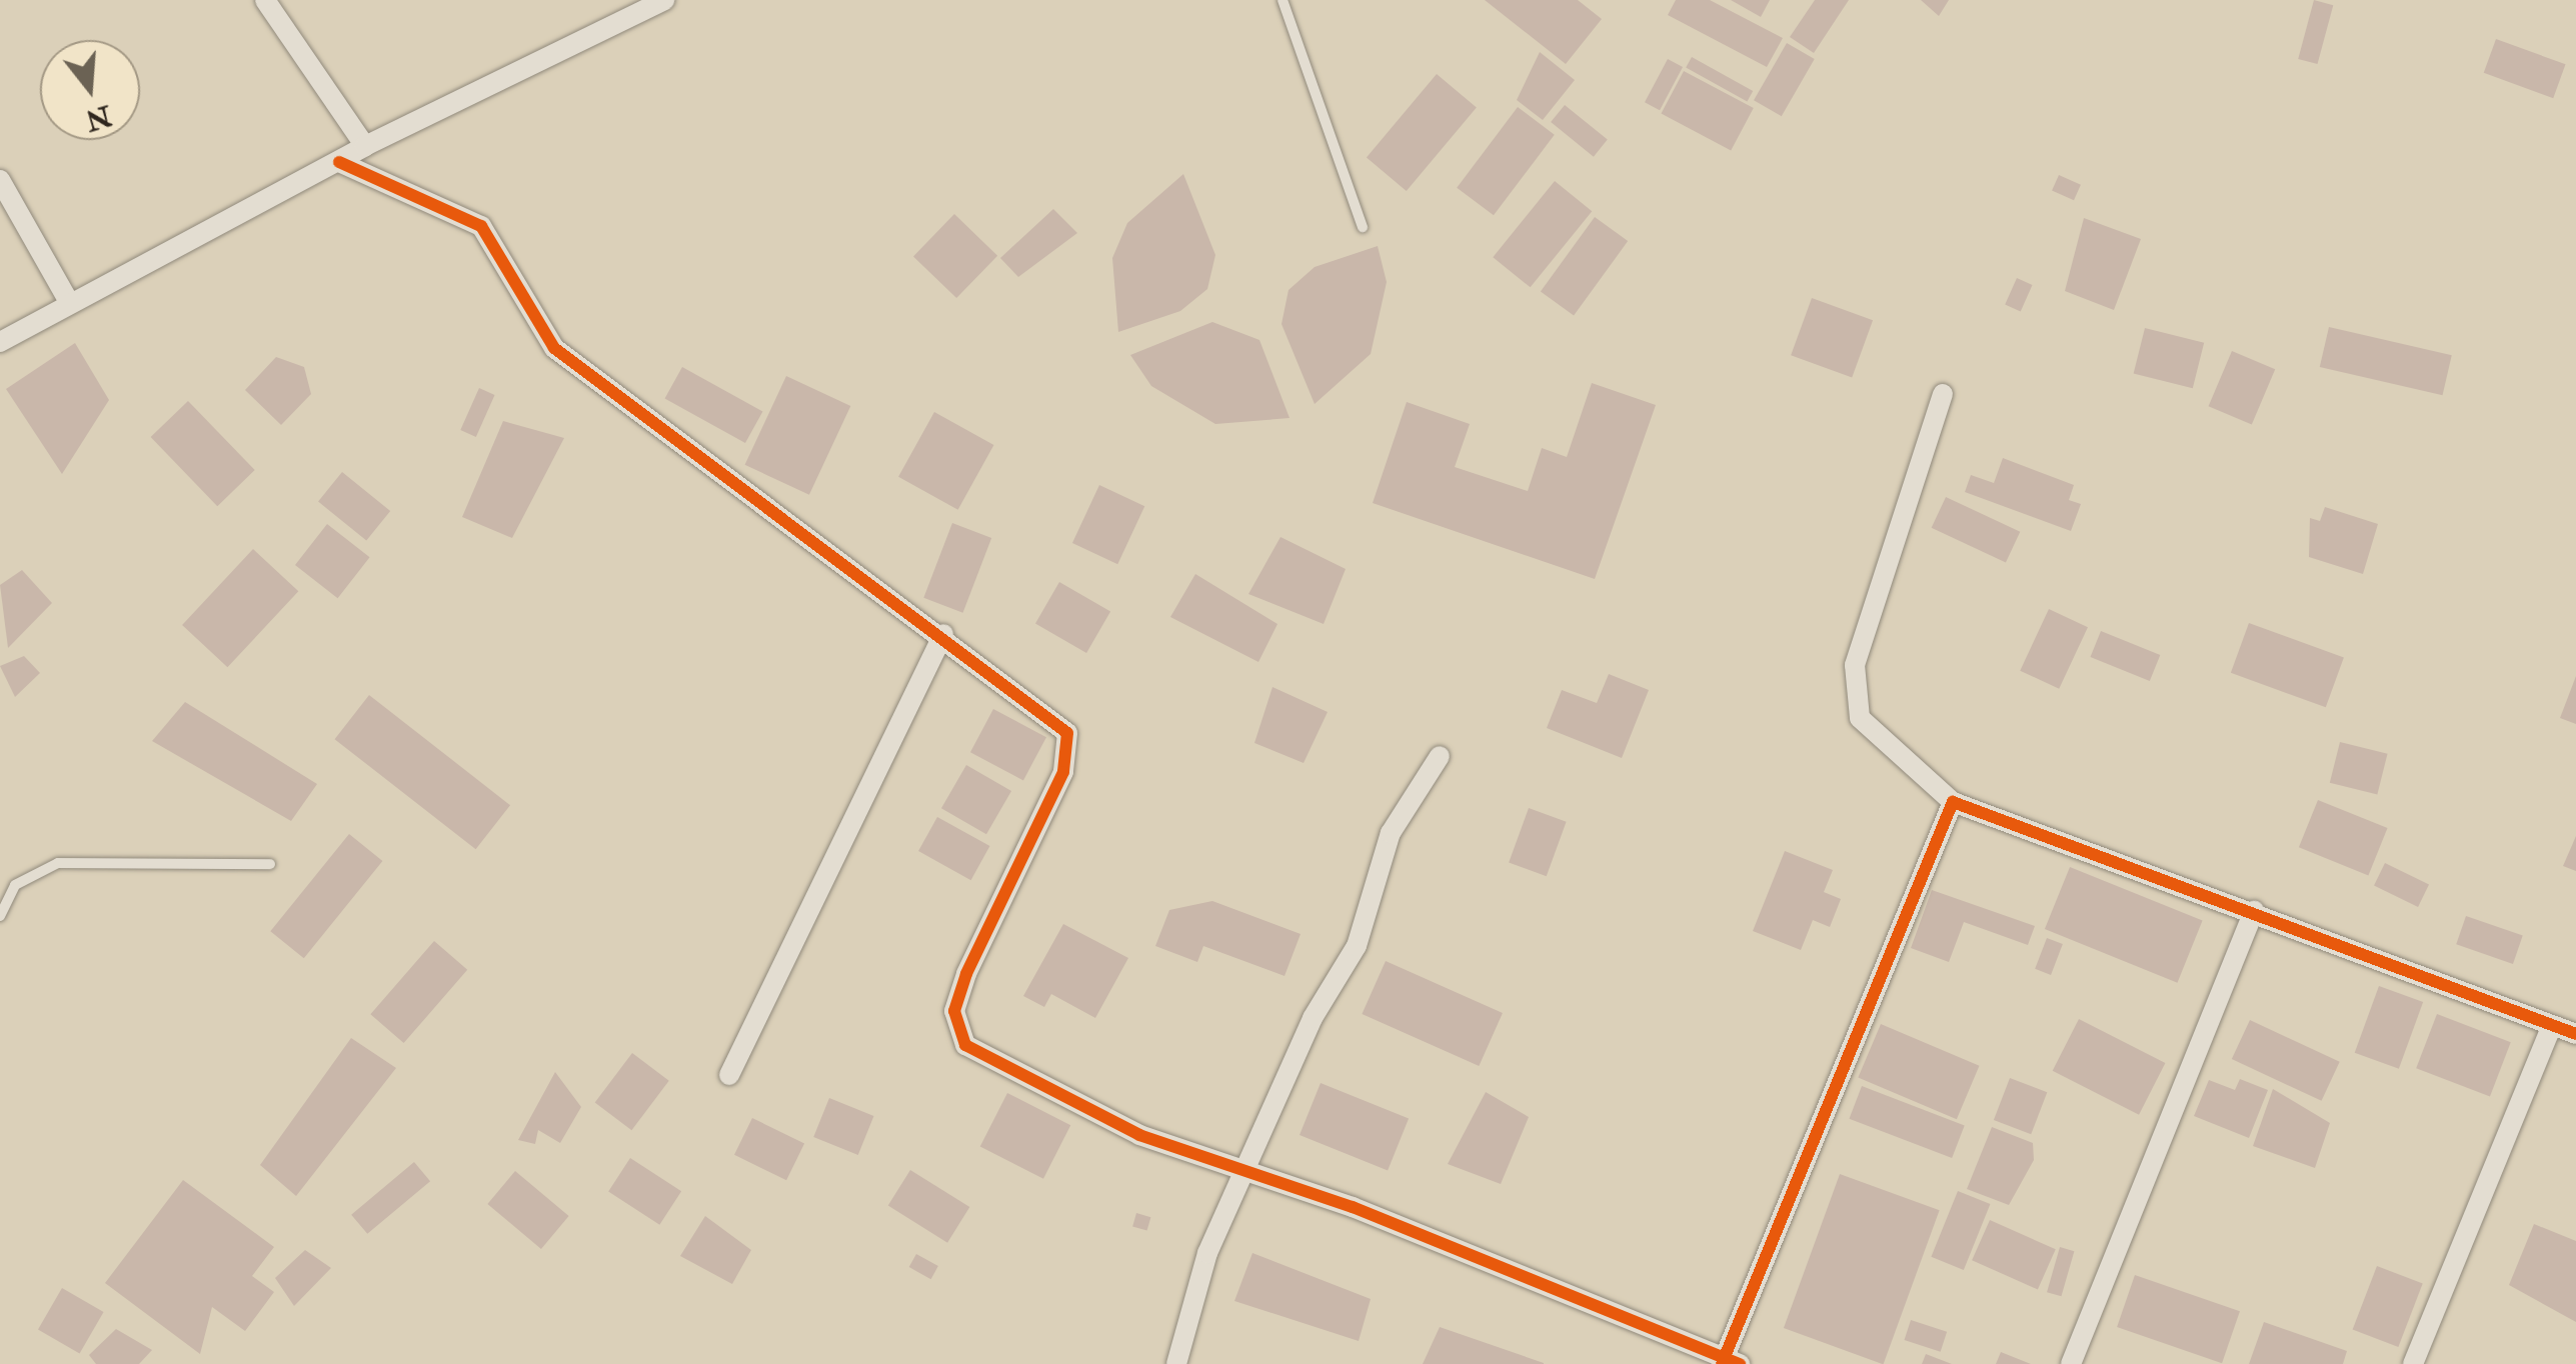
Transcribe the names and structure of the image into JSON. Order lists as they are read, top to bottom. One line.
{"north":"bottom"}
